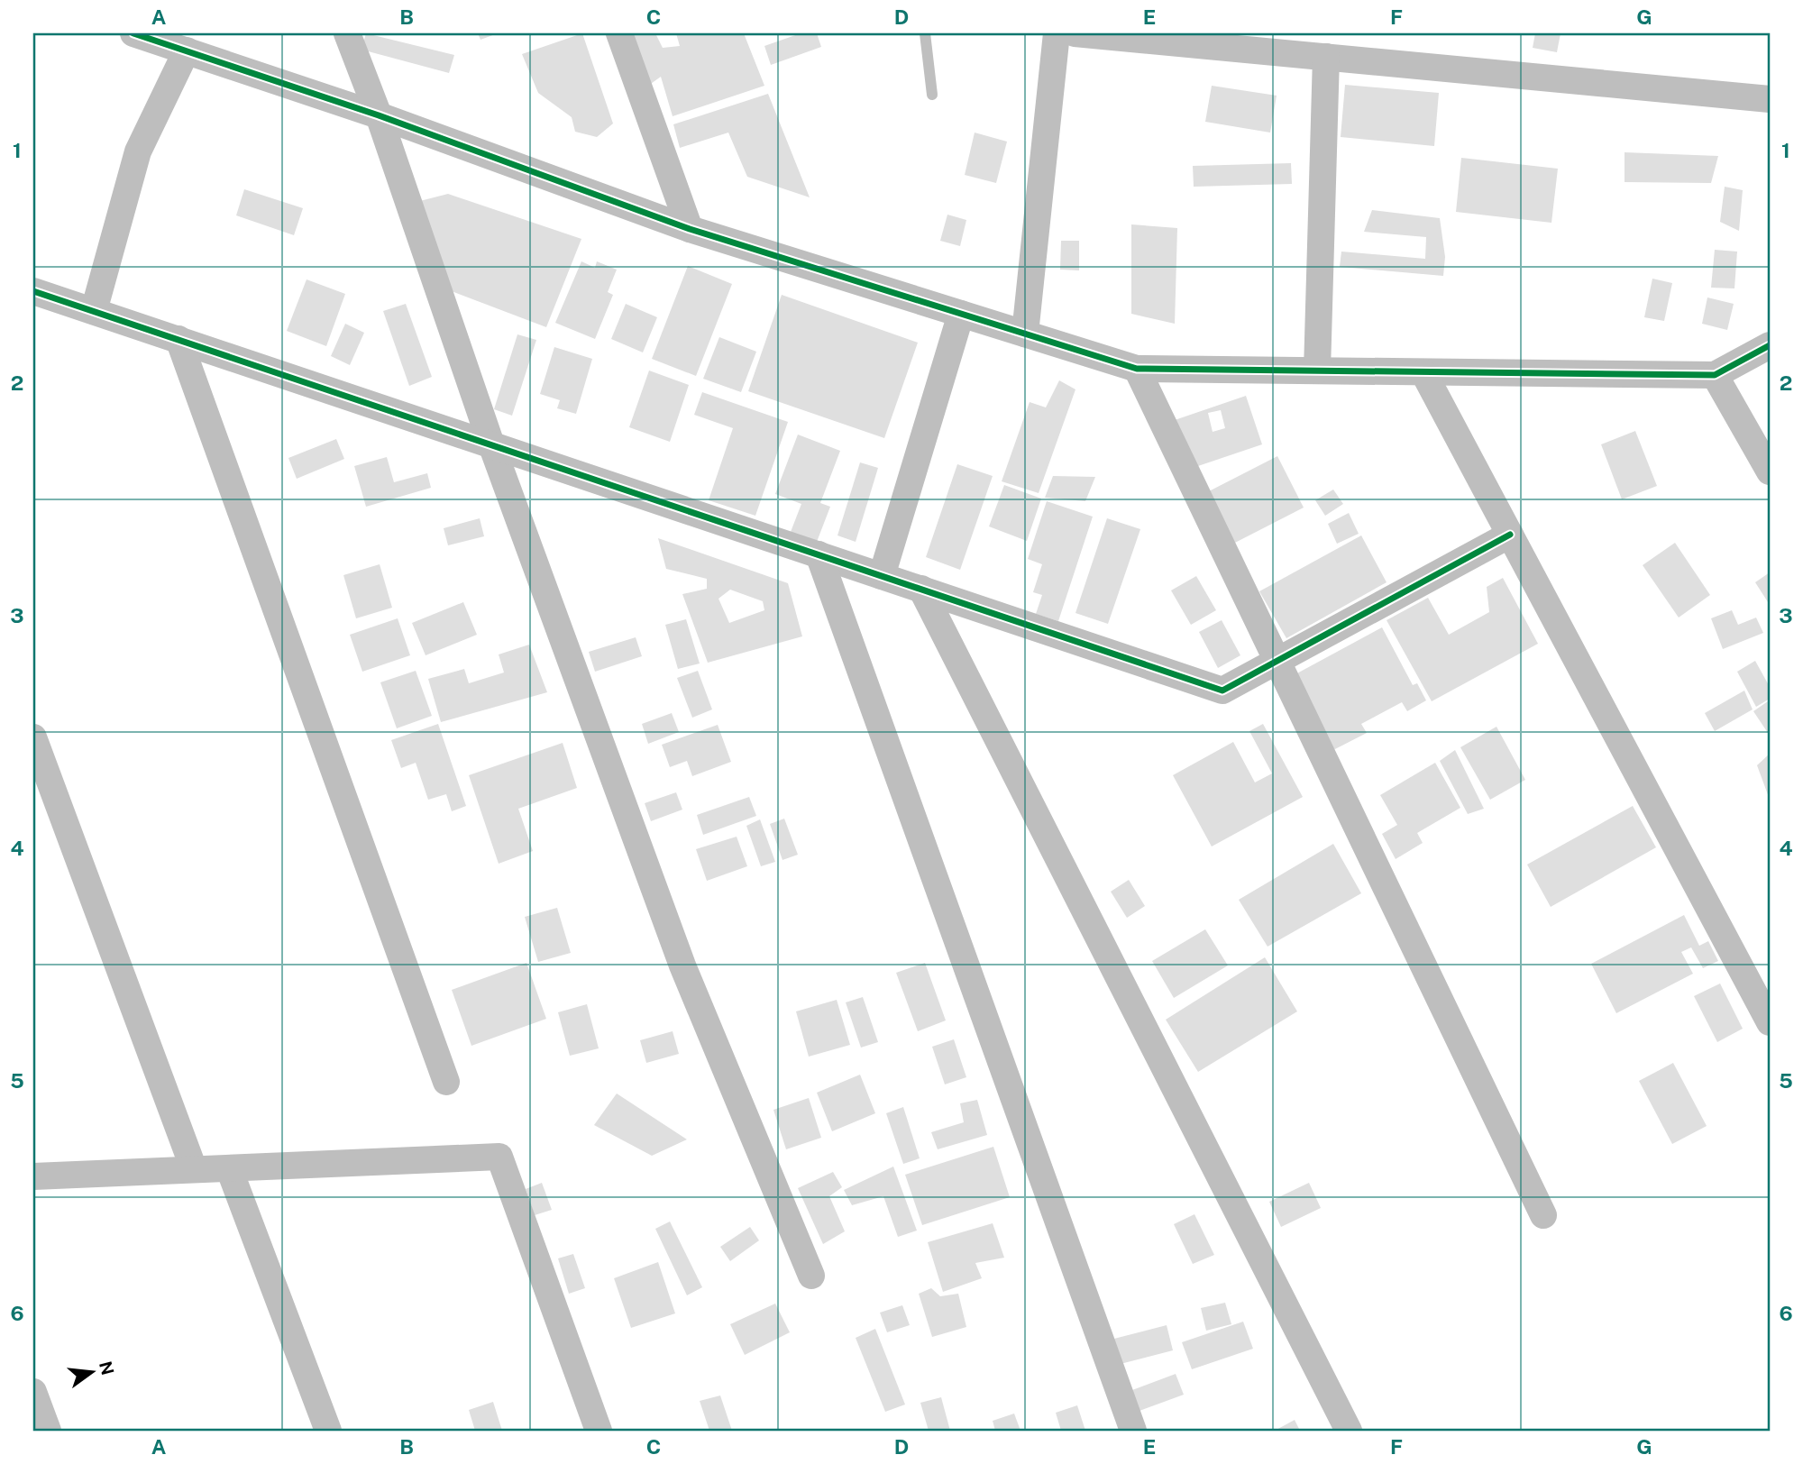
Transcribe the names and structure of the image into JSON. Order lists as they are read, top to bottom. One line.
{"north":"right","grid":{"columns":["A","B","C","D","E","F","G"],"rows":["1","2","3","4","5","6"]}}
